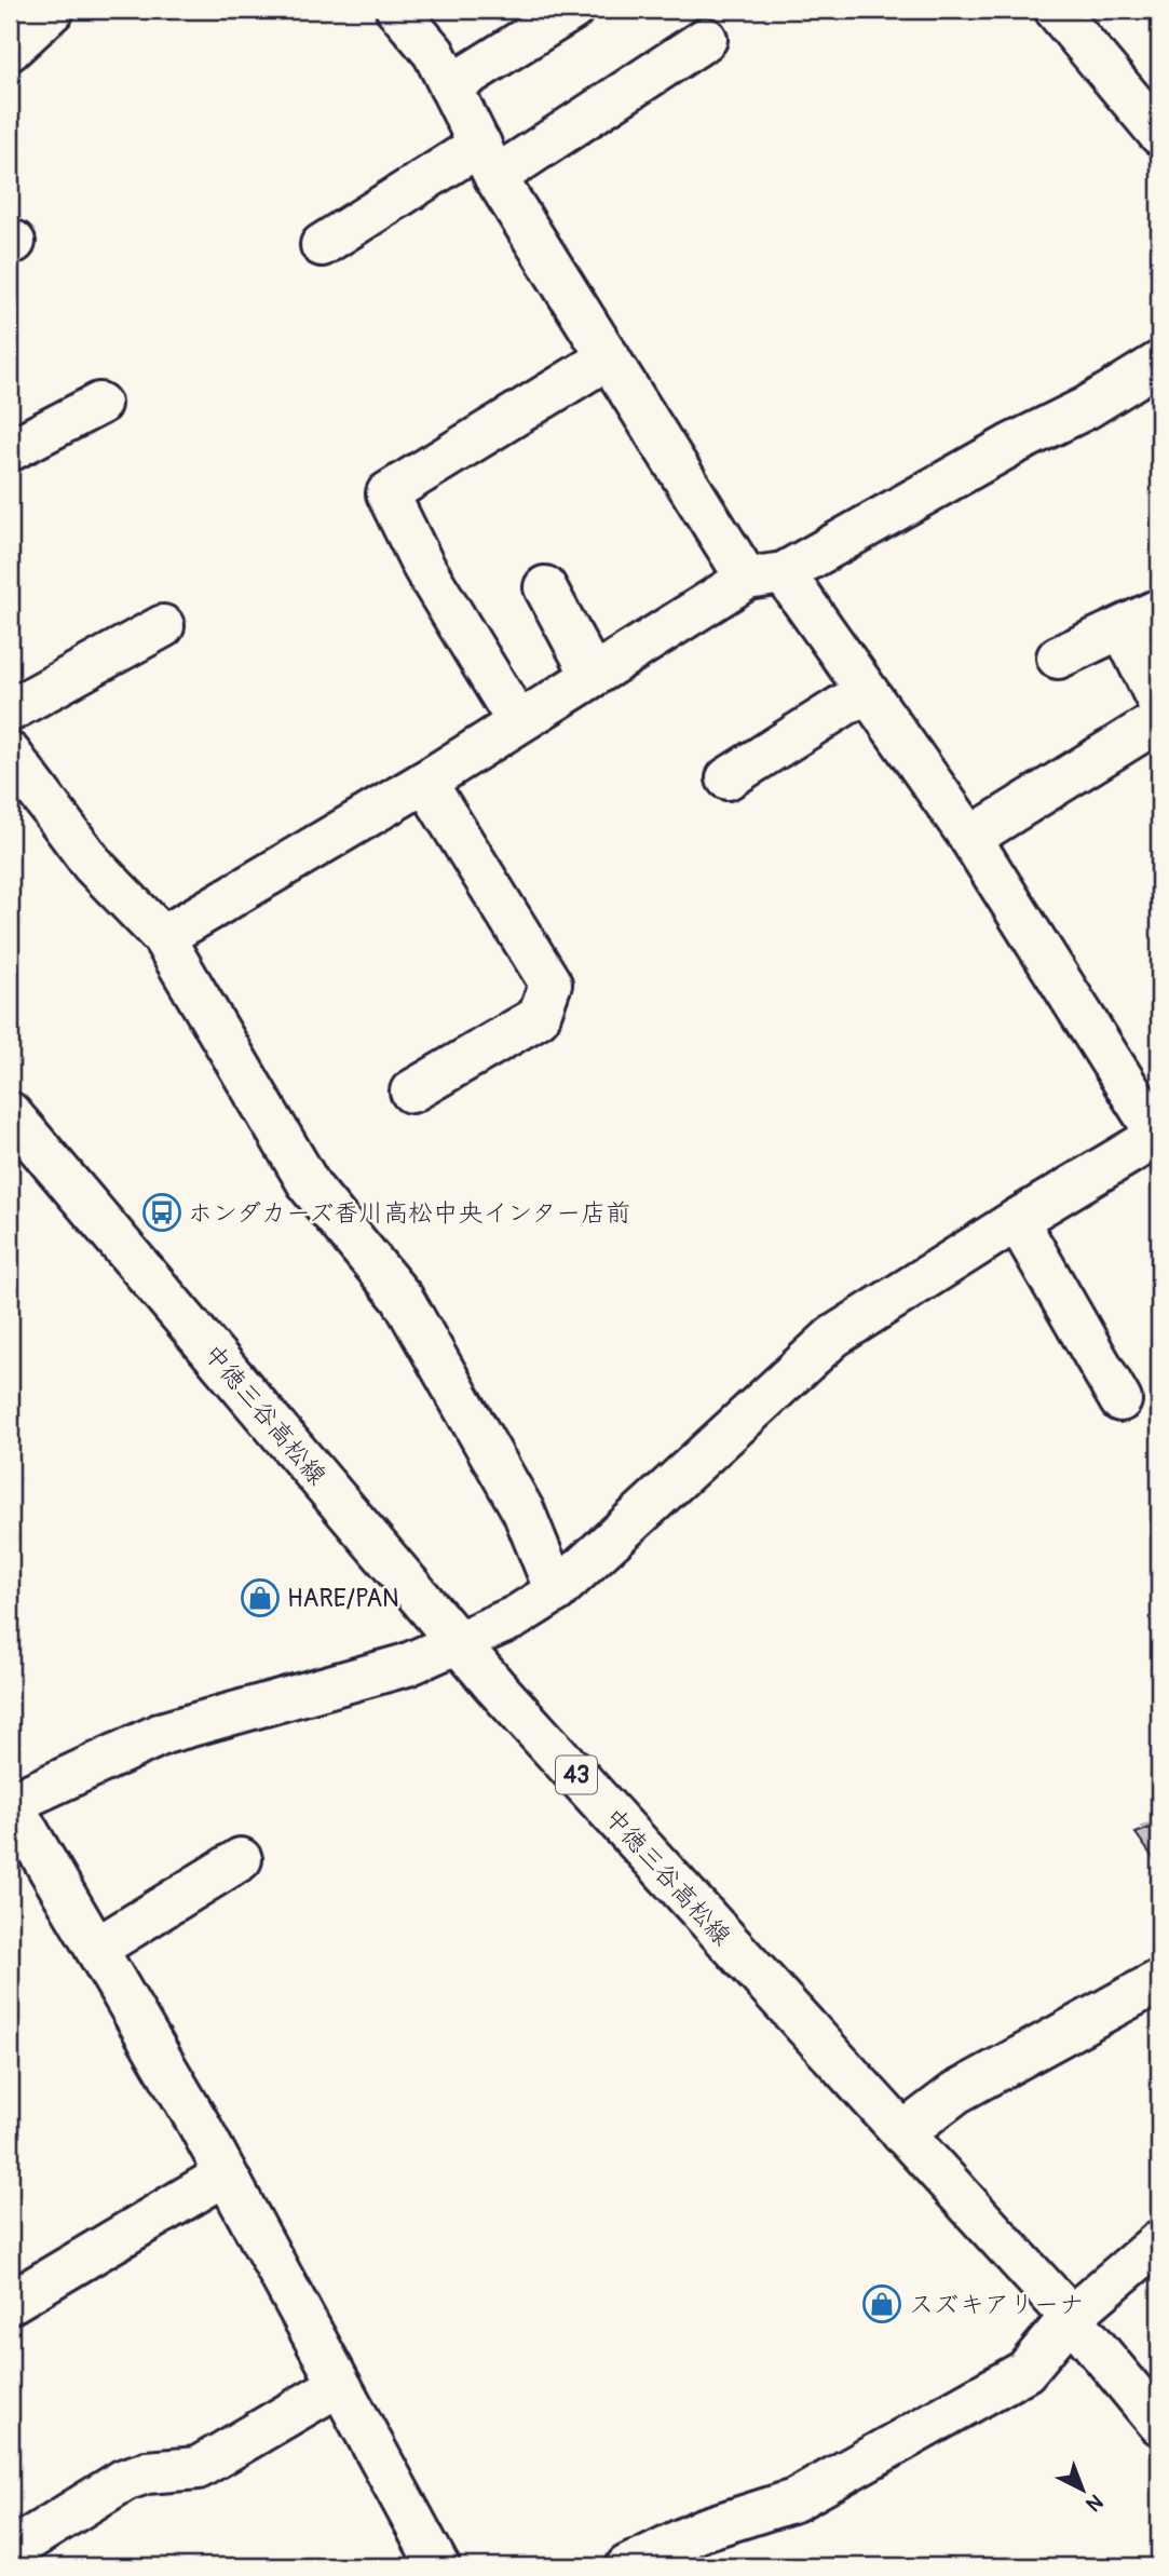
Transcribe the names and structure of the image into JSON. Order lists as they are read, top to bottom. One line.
{"streets":{"street":["中徳三谷高松線","43"]},"places":{"bus stop":["ホンダカーズ香川高松中央インター店前"],"shop":["HARE/PAN","スズキアリーナ"]},"north":"bottom right"}
